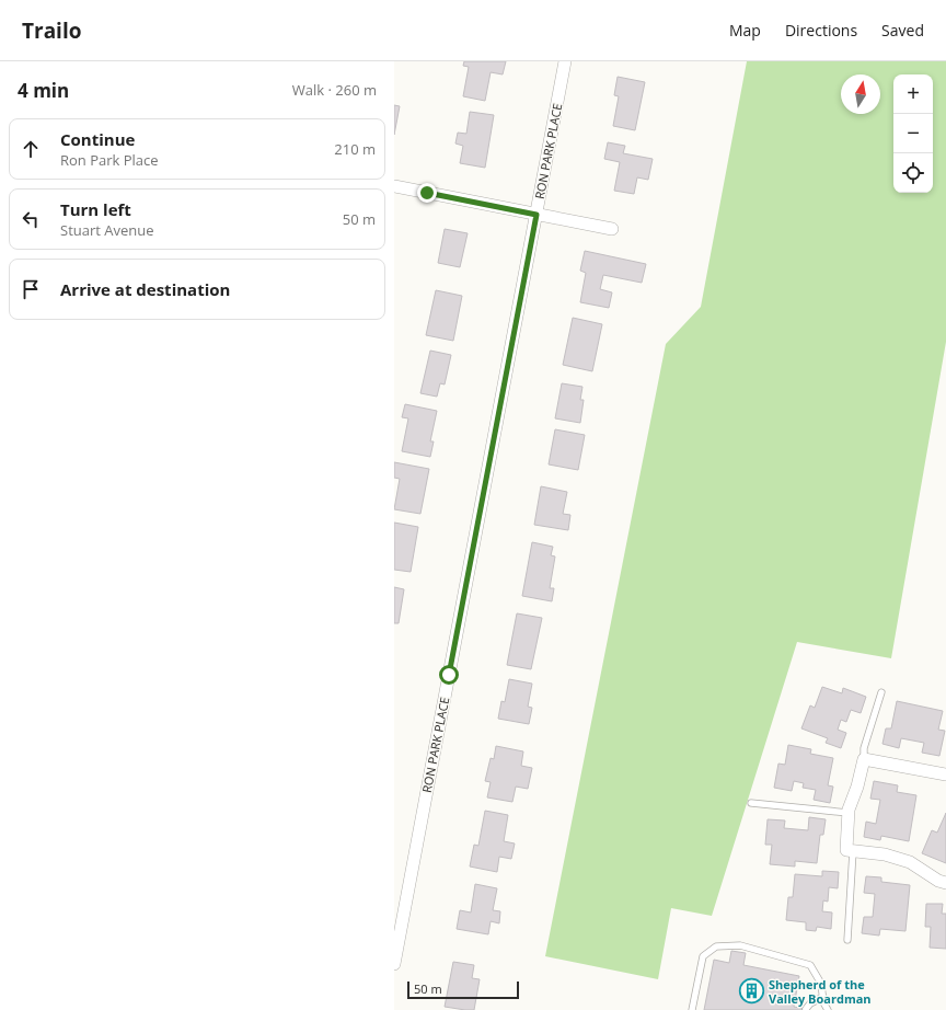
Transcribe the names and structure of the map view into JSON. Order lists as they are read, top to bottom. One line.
{"streets":{"street":["RON PARK PLACE"]},"places":{"building":["Shepherd of the Valley Boardman"]},"scale_bar":"50 m","north":"top","page":{"header":"Trailo","nav":["Map","Directions","Saved"],"heading":["4 min","Walk · 260 m"],"map_buttons":["+","−"],"list":[["Continue","Ron Park Place","210 m"],["Turn left","Stuart Avenue","50 m"],"Arrive at destination"],"scale":"50 m"}}
